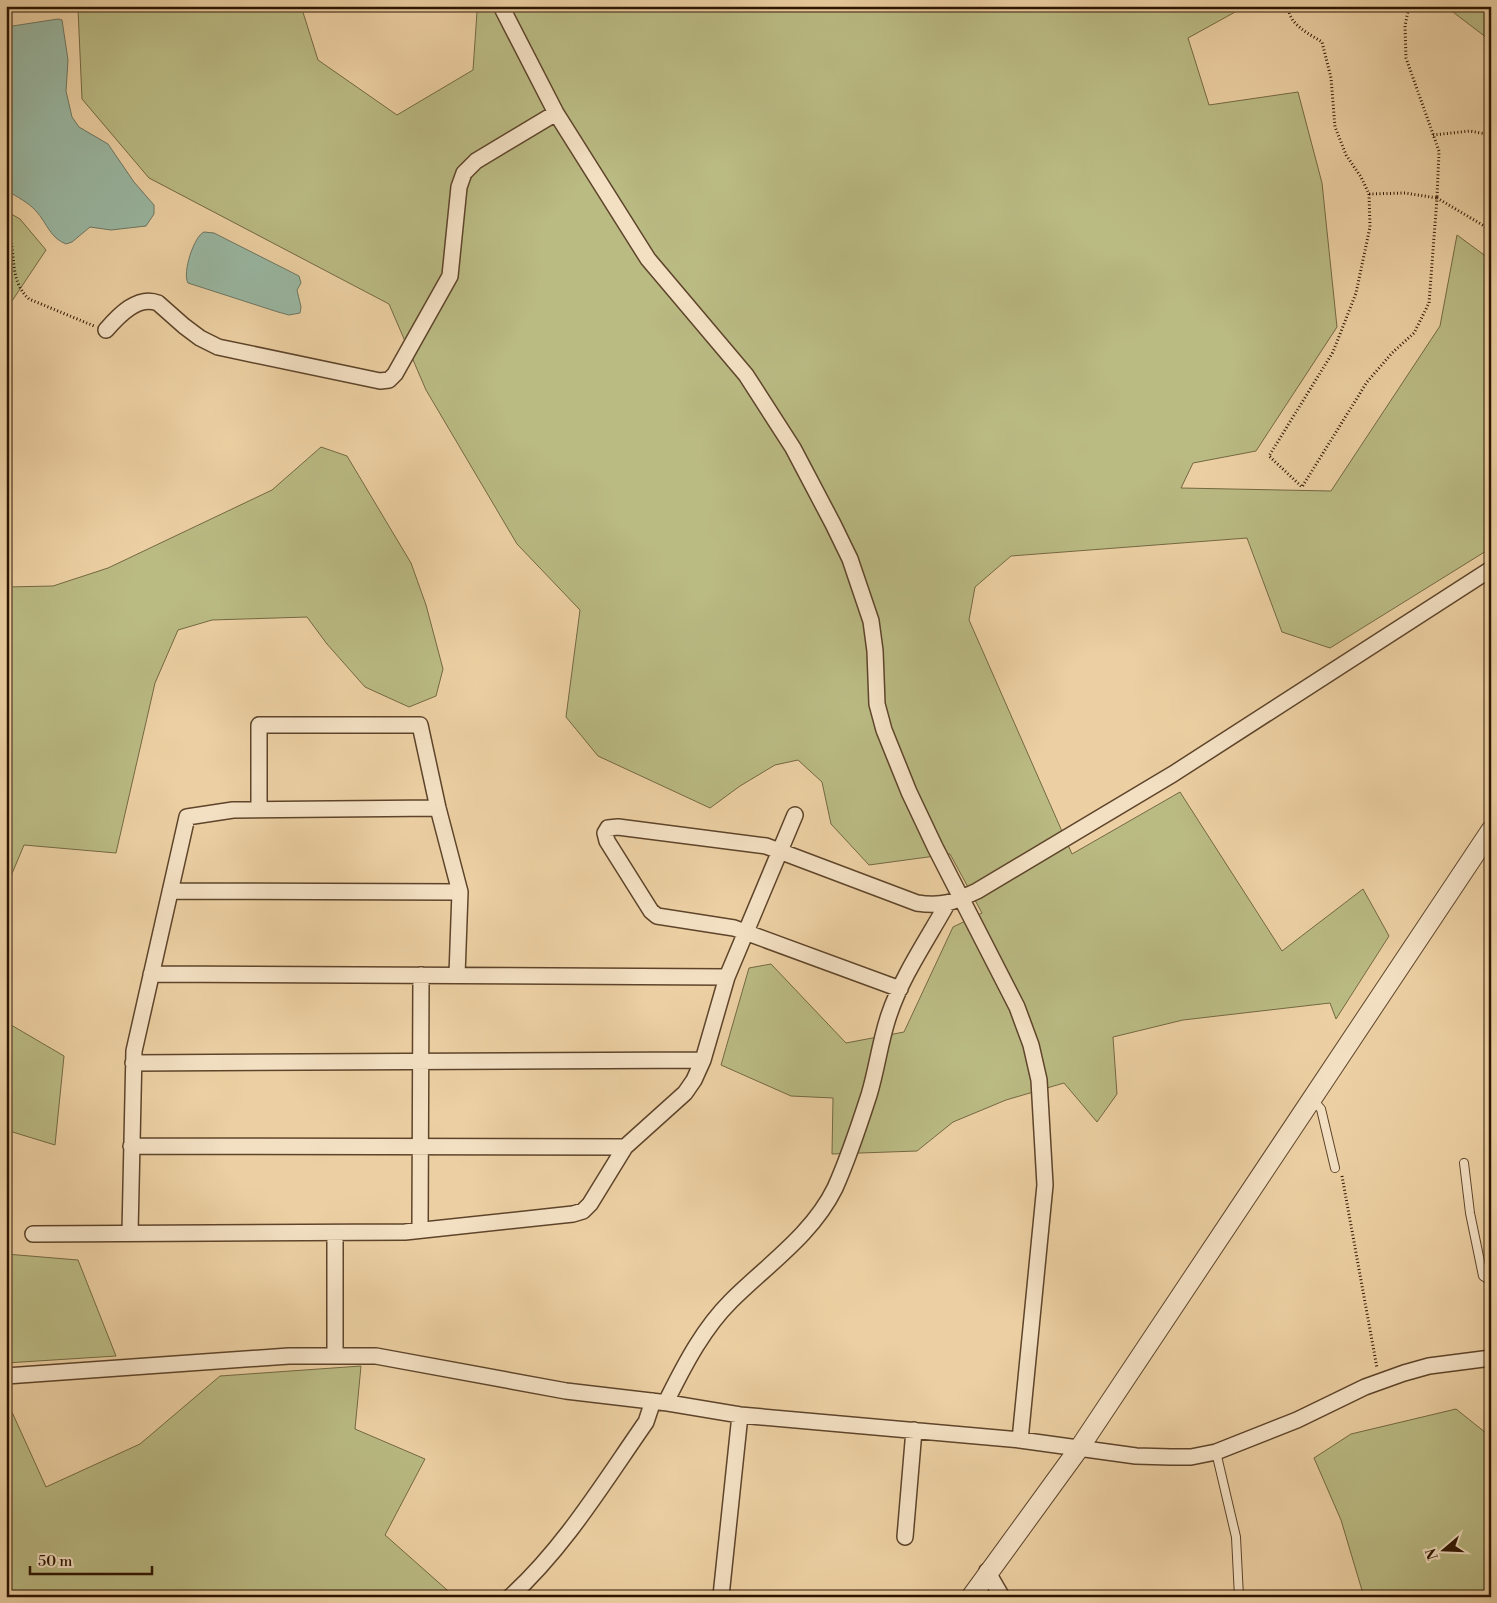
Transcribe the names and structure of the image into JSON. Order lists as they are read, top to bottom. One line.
{"scale_bar":"50 m","north":"left"}
